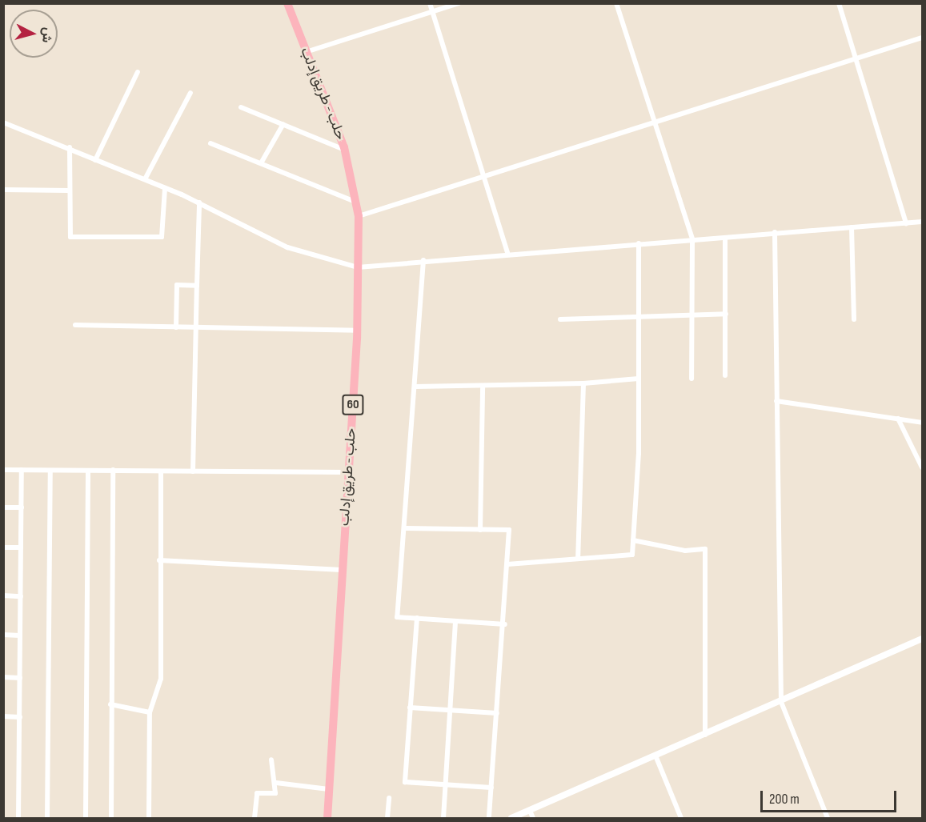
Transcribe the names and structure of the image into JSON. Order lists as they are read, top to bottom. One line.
{"streets":{"highway":["حلب - طريق إدلب","60"]},"scale_bar":"200 m","north":"right"}
